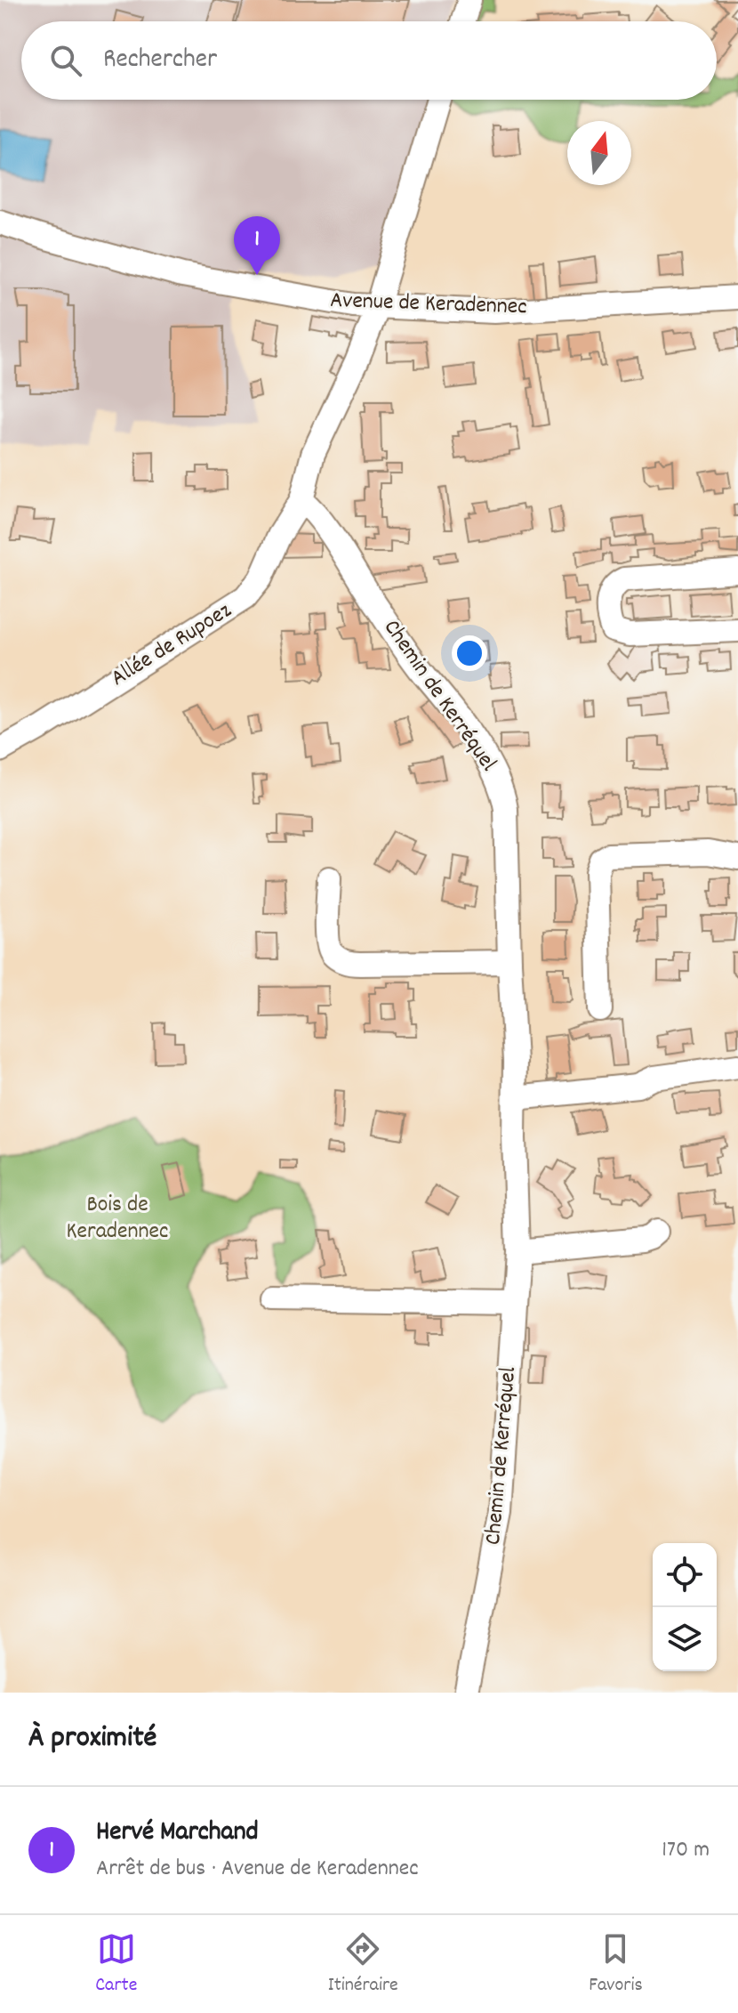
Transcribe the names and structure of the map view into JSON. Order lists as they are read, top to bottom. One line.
{"streets":{"street":["Avenue de Keradennec","Allée de Rupoez","Chemin de Kerréquel"]},"crossings":[["Allée de Rupoez","Chemin de Kerréquel"]],"parks":["Bois de Keradennec"],"north":"top","page":{"search":"Rechercher","pins":"1","heading":"À proximité","list":[{"mark":"1","name":"Hervé Marchand","note":"Arrêt de bus · Avenue de Keradennec","value":"170 m"}],"nav":["Carte","Itinéraire","Favoris"]}}
